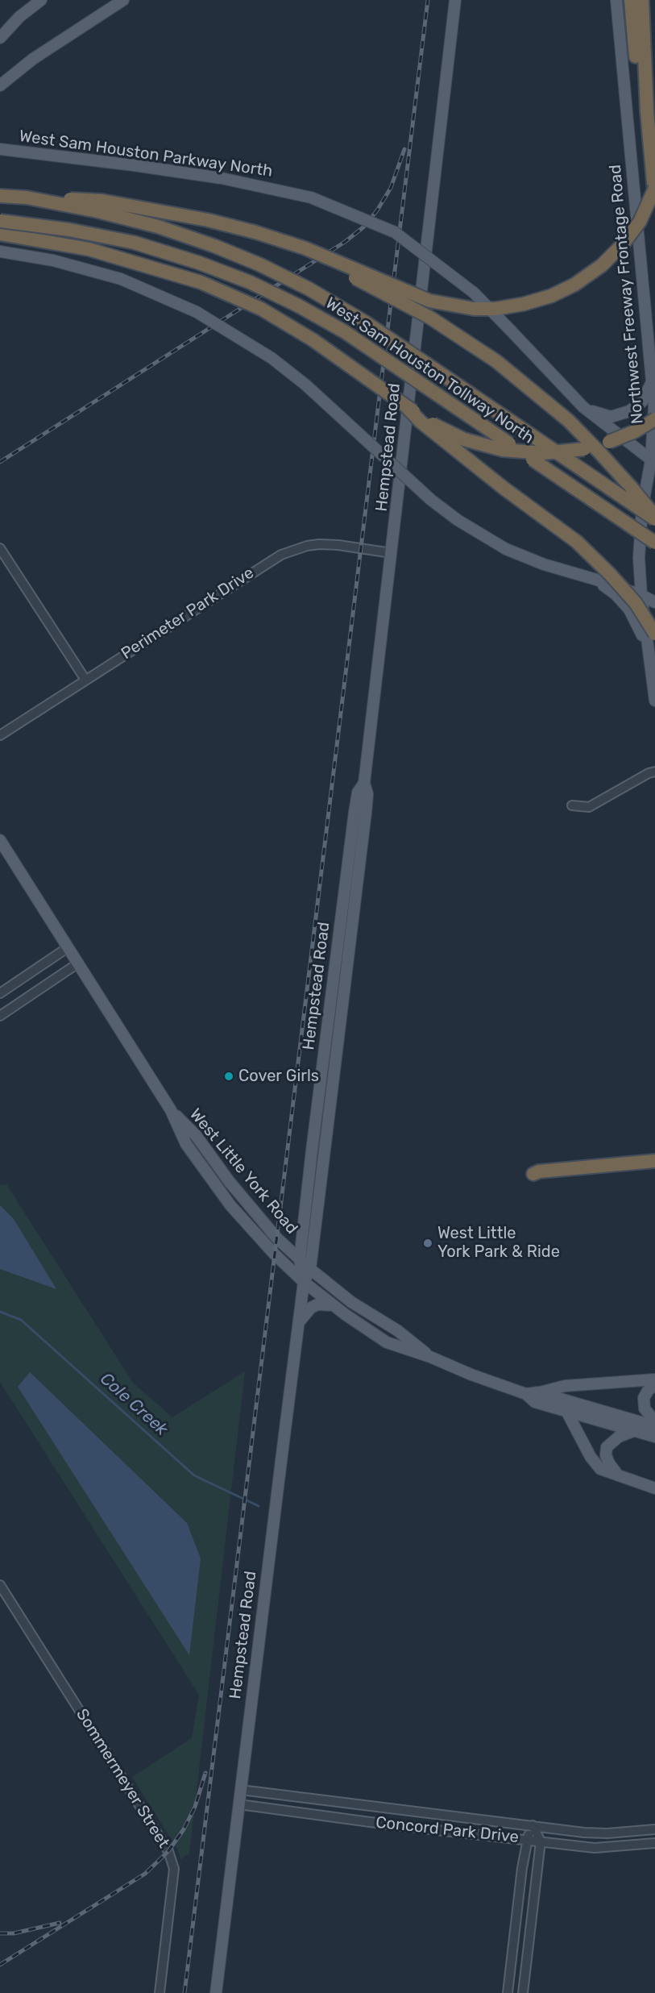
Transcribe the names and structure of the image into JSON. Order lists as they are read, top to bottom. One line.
{"streets":{"highway":["West Sam Houston Tollway North"],"main road":["West Sam Houston Parkway North","Northwest Freeway Frontage Road","Hempstead Road","West Little York Road"],"street":["Perimeter Park Drive","Sommermeyer Street","Concord Park Drive"]},"crossings":[["West Sam Houston Parkway North","Northwest Freeway Frontage Road"],["Hempstead Road","Perimeter Park Drive"],["Hempstead Road","West Little York Road"],["Hempstead Road","Concord Park Drive"]],"water":["Cole Creek"],"places":["Cover Girls","West Little York Park & Ride"]}
